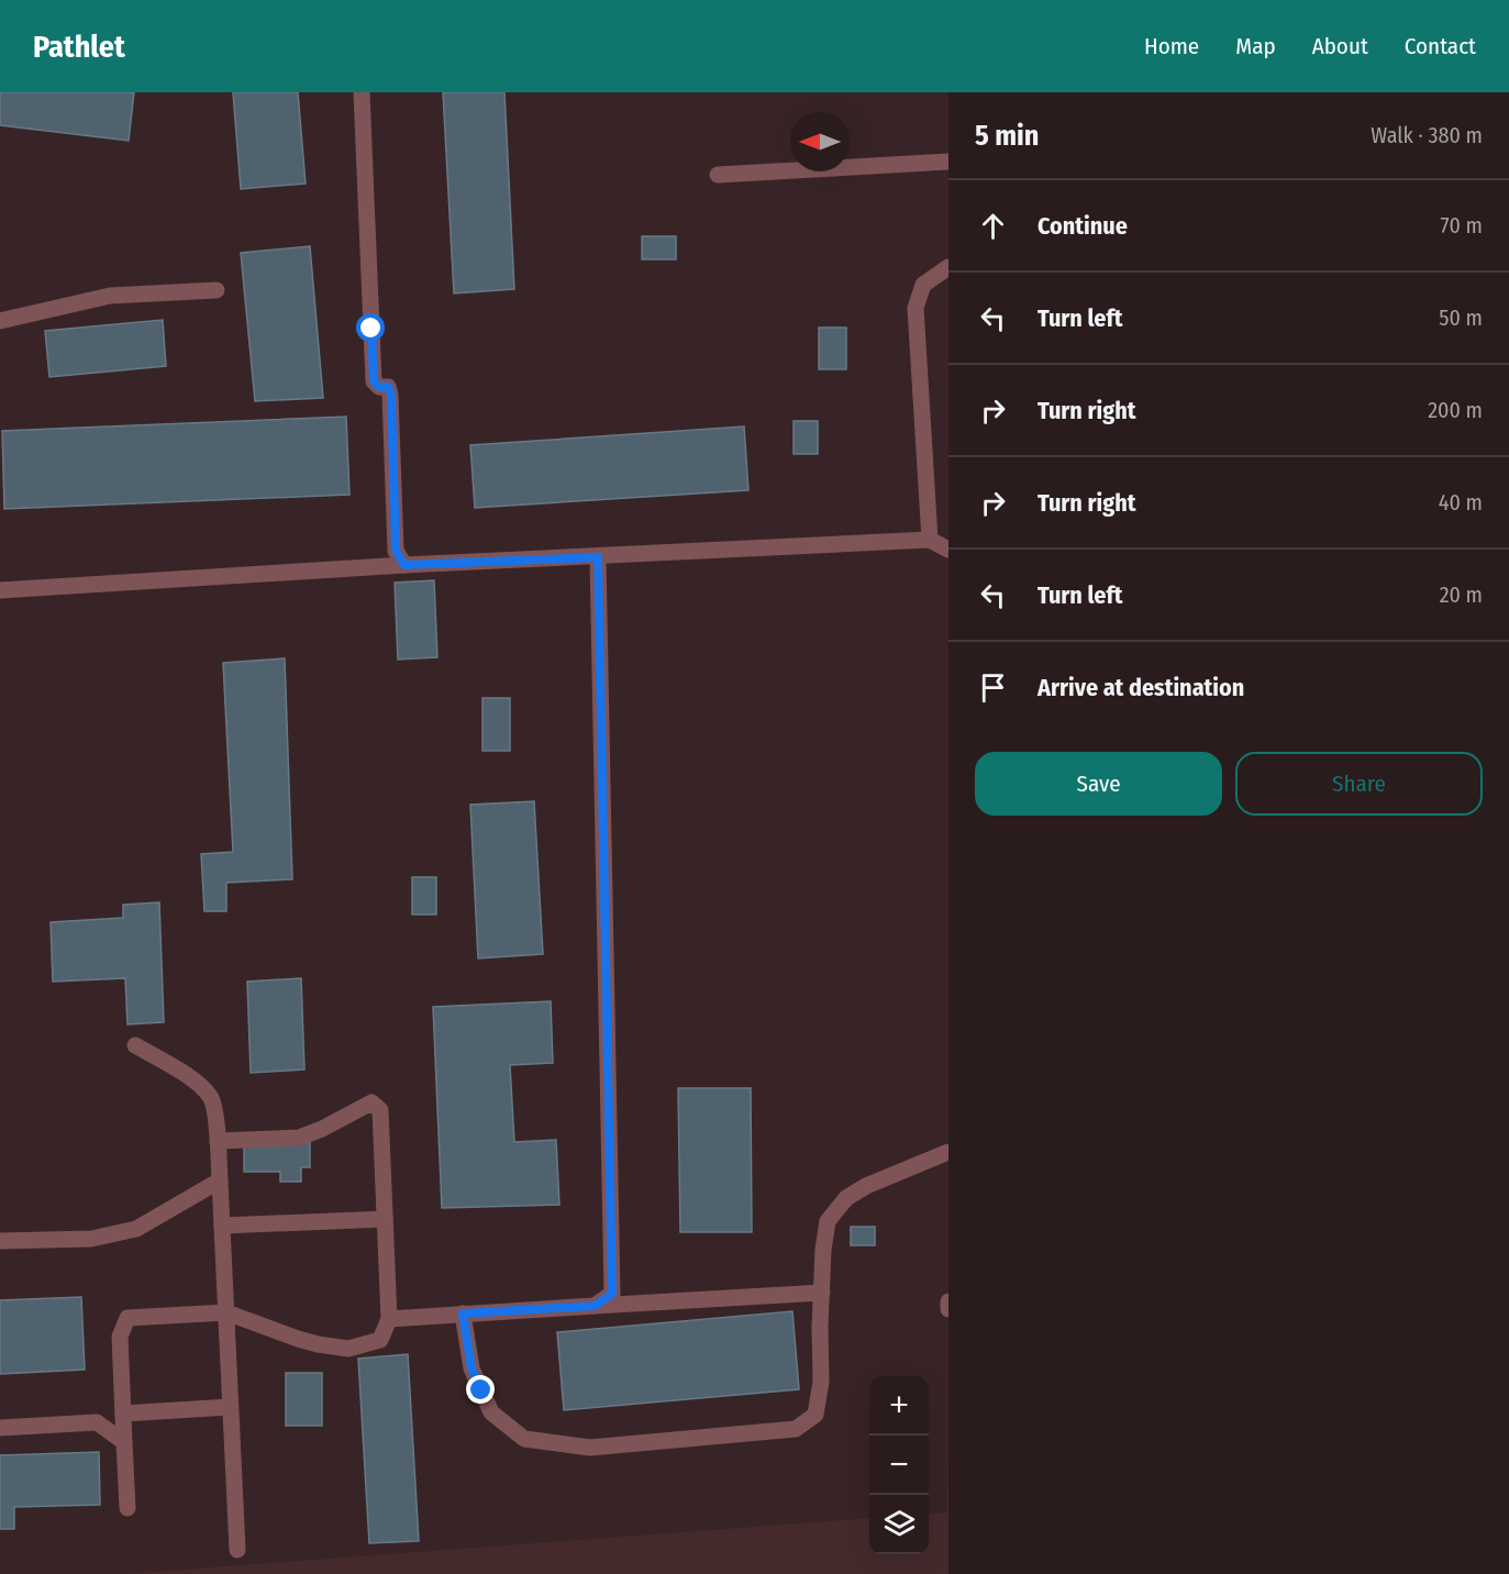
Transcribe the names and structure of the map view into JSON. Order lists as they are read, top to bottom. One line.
{"north":"left","page":{"header":"Pathlet","nav":["Home","Map","About","Contact"],"heading":["5 min","Walk · 380 m"],"list":[["Continue","70 m"],["Turn left","50 m"],["Turn right","200 m"],["Turn right","40 m"],["Turn left","20 m"],"Arrive at destination"],"buttons":["Save","Share"],"map_buttons":["+","−"]}}
